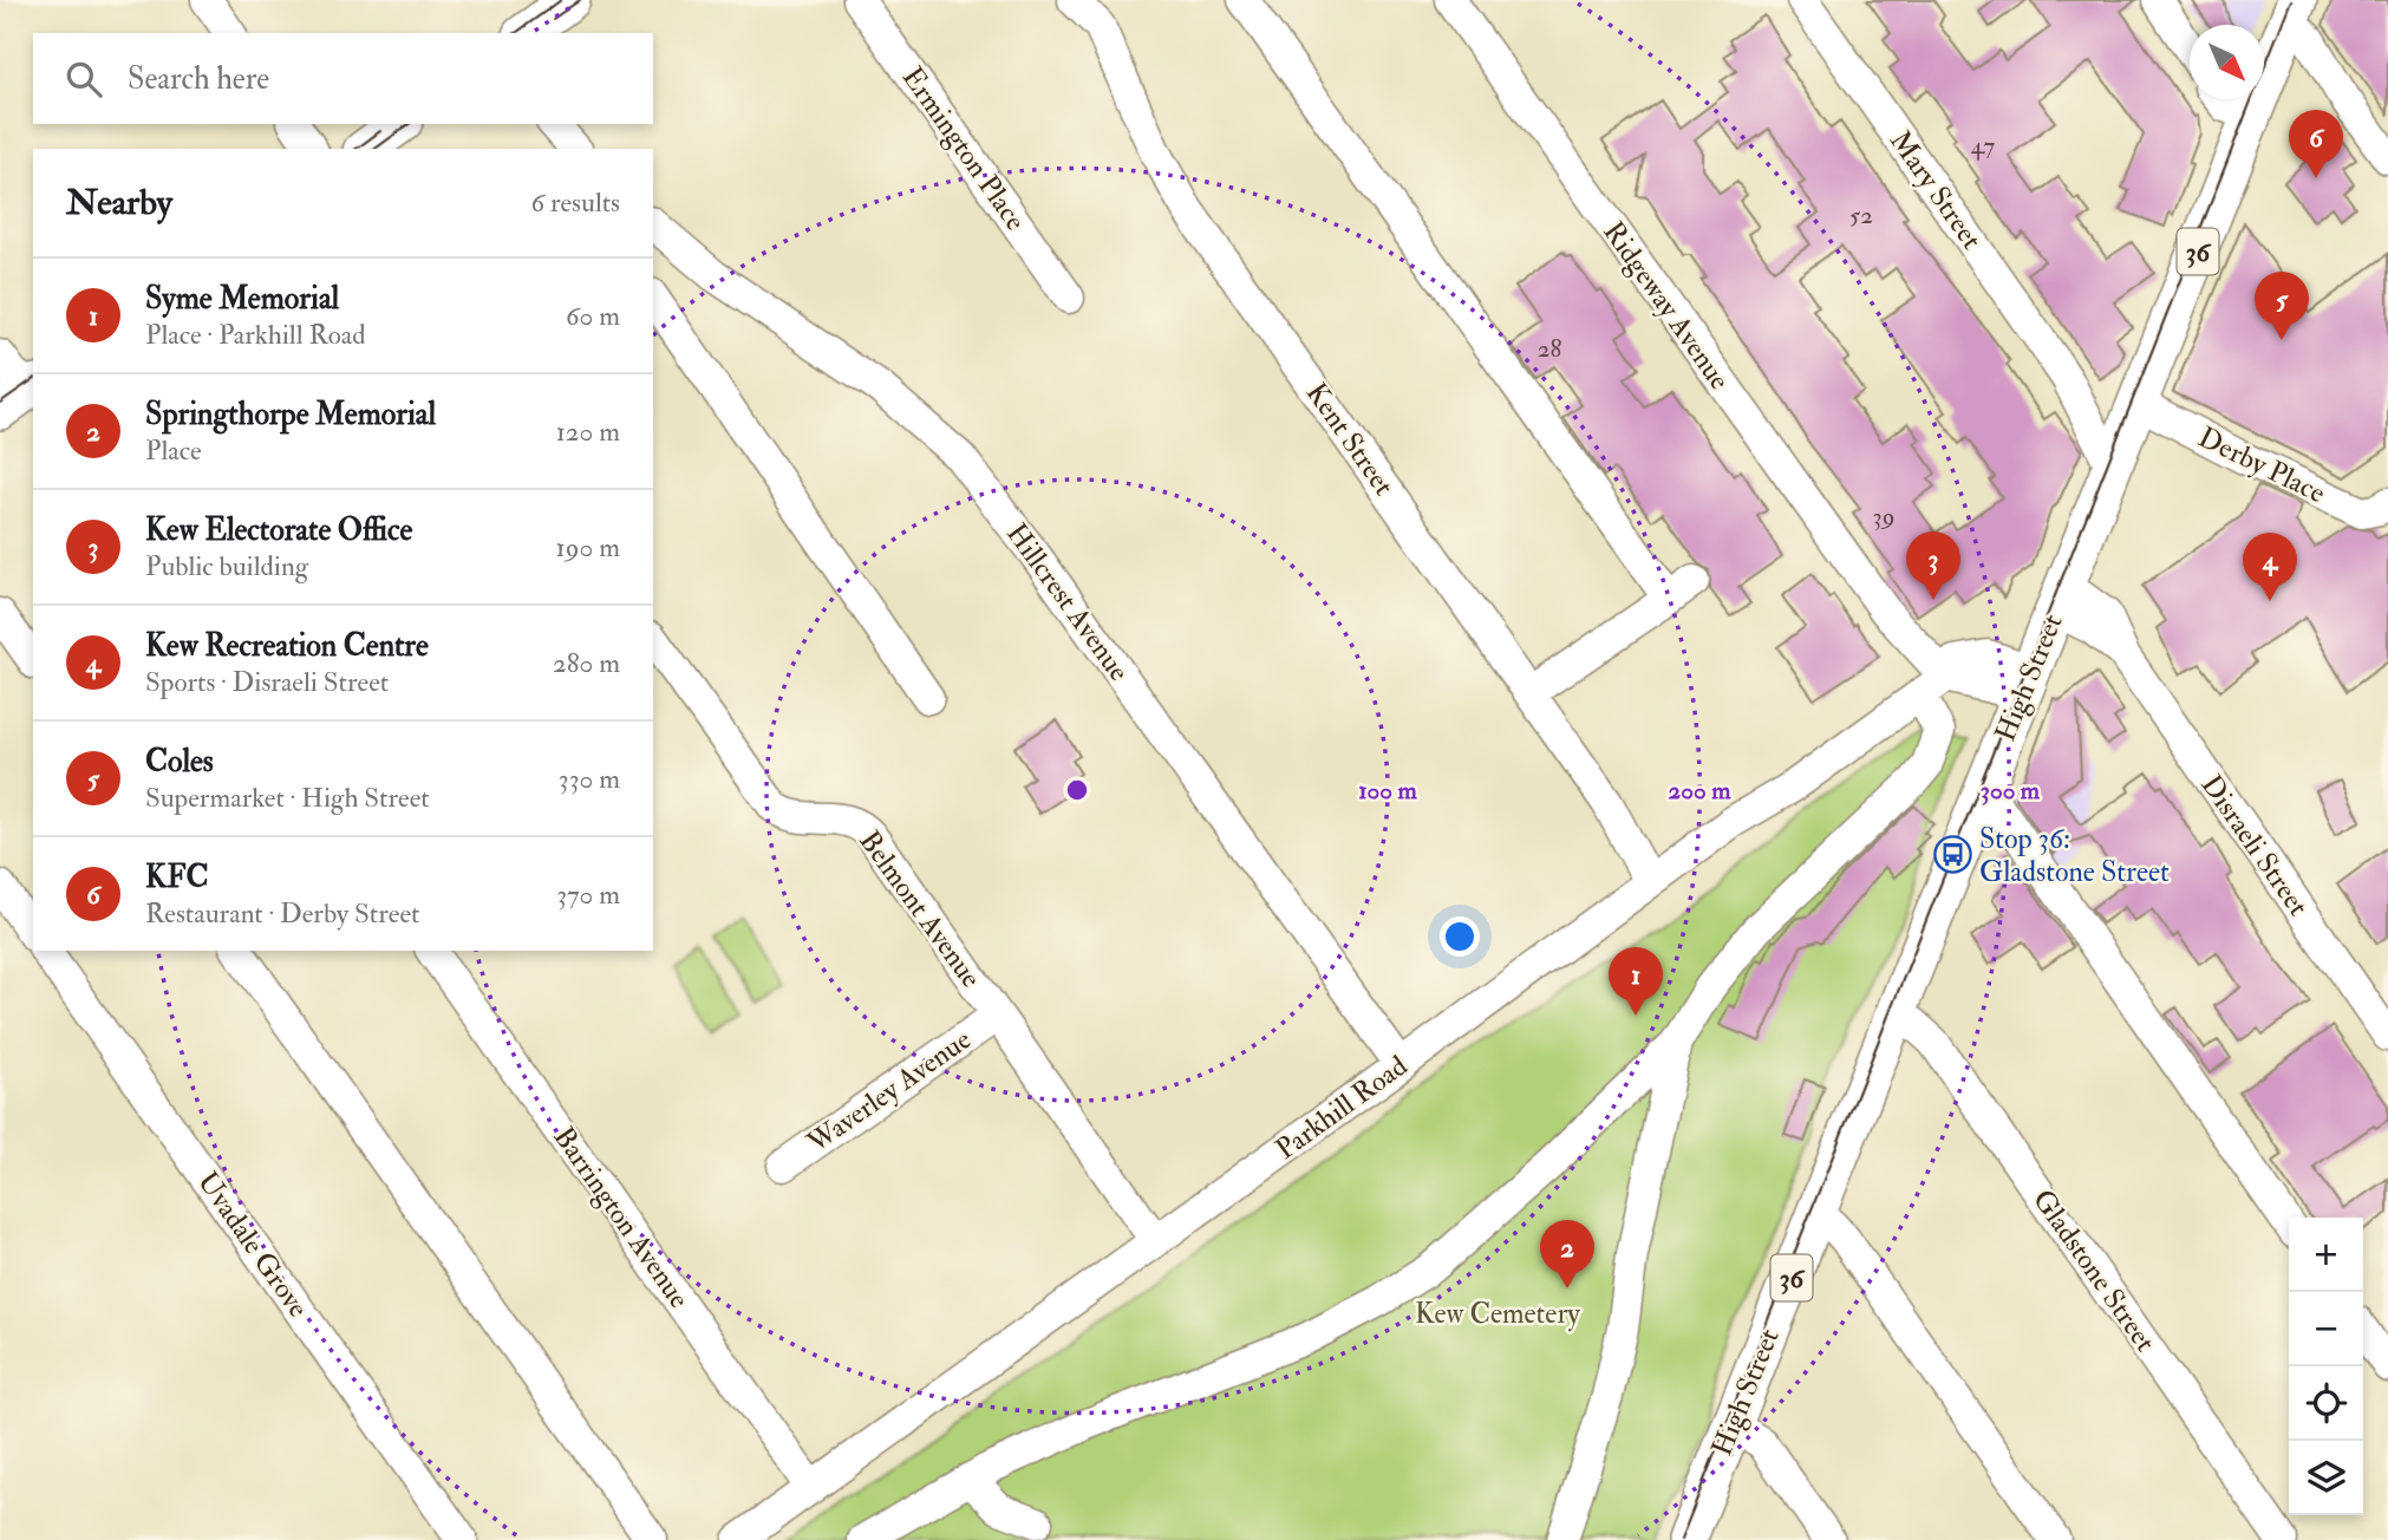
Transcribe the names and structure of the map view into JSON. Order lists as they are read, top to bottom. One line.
{"streets":{"main road":["36","High Street"],"street":["Ermington Place","Mary Street","Ridgeway Avenue","Kent Street","Derby Place","Hillcrest Avenue","Disraeli Street","Belmont Avenue","Waverley Avenue","Parkhill Road","Barrington Avenue","Uvadale Grove","Gladstone Street"]},"crossings":[["Mary Street","Derby Place"],["Mary Street","High Street"],["Ridgeway Avenue","Parkhill Road"],["Kent Street","Parkhill Road"],["Derby Place","High Street"],["Hillcrest Avenue","Parkhill Road"],["High Street","Disraeli Street"],["High Street","Parkhill Road"],["High Street","Gladstone Street"],["Belmont Avenue","Waverley Avenue"],["Belmont Avenue","Parkhill Road"],["Parkhill Road","Barrington Avenue"]],"parks":["Kew Cemetery"],"places":{"bus stop":["Stop 36: Gladstone Street"]},"house_numbers":["47","52","28","39"],"north":"bottom right","page":{"search":"Search here","pins":["6","5","3","4","1","2"],"heading":["Nearby","6 results"],"list":[{"mark":"1","name":"Syme Memorial","note":"Place · Parkhill Road","value":"60 m"},{"mark":"2","name":"Springthorpe Memorial","note":"Place","value":"120 m"},{"mark":"3","name":"Kew Electorate Office","note":"Public building","value":"190 m"},{"mark":"4","name":"Kew Recreation Centre","note":"Sports · Disraeli Street","value":"280 m"},{"mark":"5","name":"Coles","note":"Supermarket · High Street","value":"330 m"},{"mark":"6","name":"KFC","note":"Restaurant · Derby Street","value":"370 m"}],"map_buttons":["+","−"]},"rings":["100 m","200 m","300 m"]}
